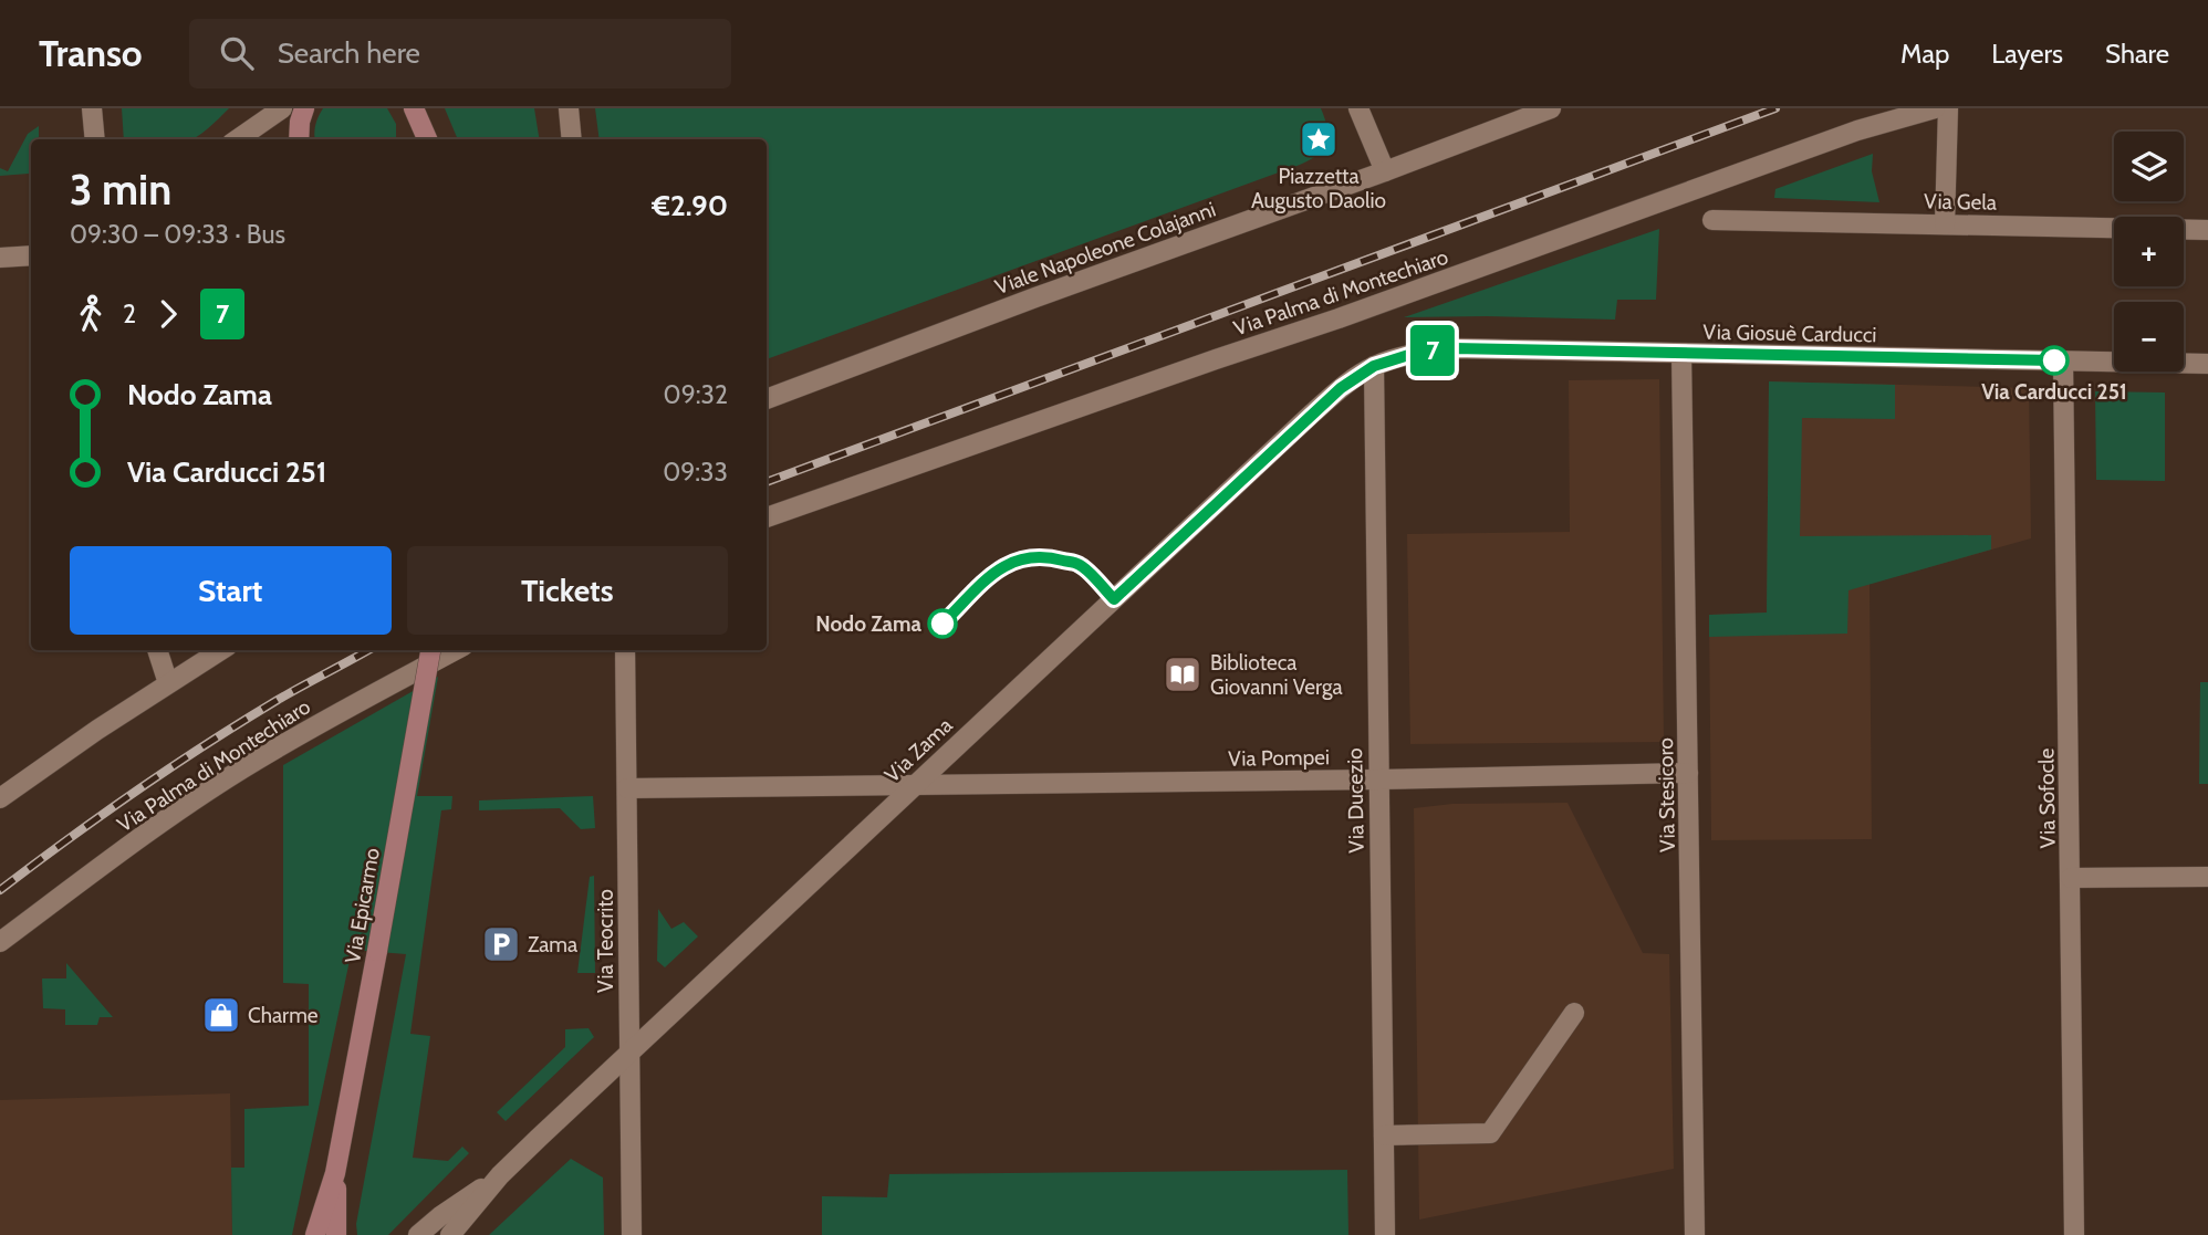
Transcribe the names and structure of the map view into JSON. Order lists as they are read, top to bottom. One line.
{"streets":{"main road":["Via Epicarmo"],"street":["Via Gela","Viale Napoleone Colajanni","Via Palma di Montechiaro","Via Giosuè Carducci","Via Zama","Via Pompei","Via Stesicoro","Via Sofocle","Via Ducezio","Via Teocrito"]},"crossings":[["Via Giosuè Carducci","Via Zama"],["Via Giosuè Carducci","Via Stesicoro"],["Via Giosuè Carducci","Via Sofocle"],["Via Giosuè Carducci","Via Ducezio"],["Via Zama","Via Pompei"],["Via Zama","Via Ducezio"],["Via Zama","Via Teocrito"],["Via Pompei","Via Stesicoro"],["Via Pompei","Via Ducezio"],["Via Pompei","Via Teocrito"]],"places":{"place":["Piazzetta Augusto Daolio"],"other":["Via Carducci 251","Nodo Zama"],"library":["Biblioteca Giovanni Verga"],"parking":["Zama"],"shop":["Charme"]},"lines":["bus line 7"],"page":{"header":"Transo","search":"Search here","nav":["Map","Layers","Share"],"on_map":"7","map_buttons":["+","−"],"heading":["3 min","09:30 – 09:33 · Bus","€2.90"],"legs":["2","7"],"list":[{"name":"Nodo Zama","value":"09:32"},{"name":"Via Carducci 251","value":"09:33"}],"buttons":["Start","Tickets"]}}
